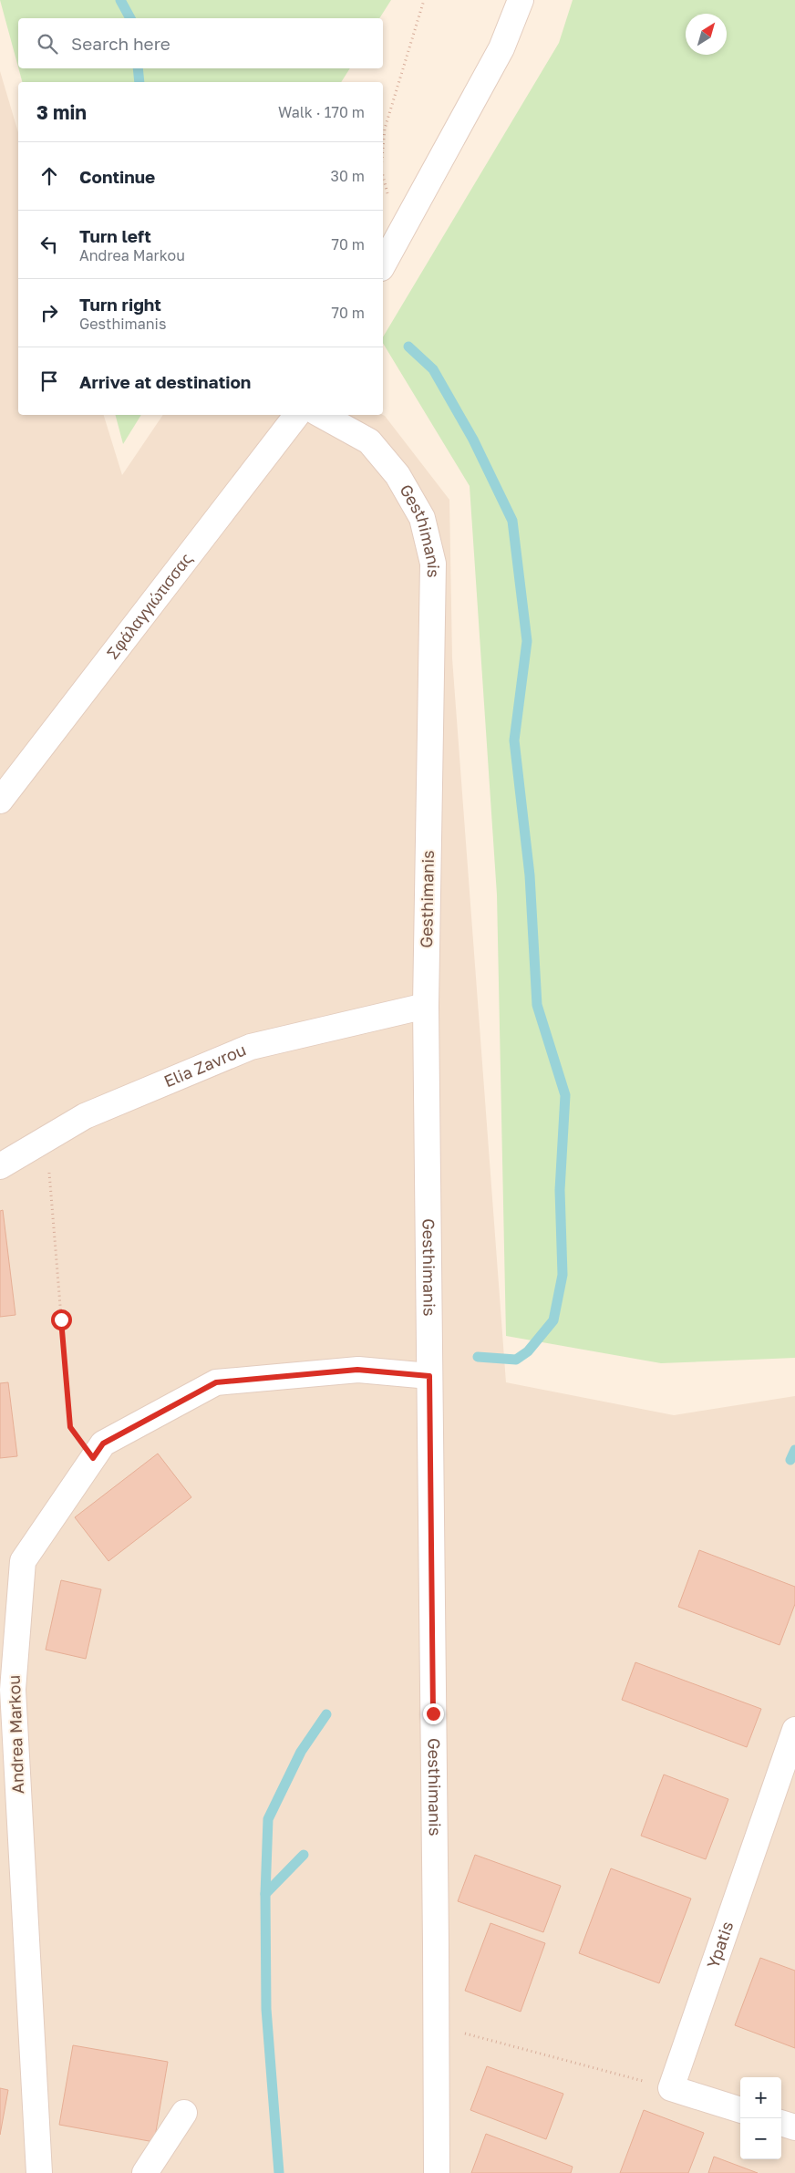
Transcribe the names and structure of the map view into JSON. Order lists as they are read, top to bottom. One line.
{"streets":{"street":["Gesthimanis","Σφάλαγγιώτισσας","Elia Zavrou","Andrea Markou","Ypatis"]},"crossings":[["Gesthimanis","Elia Zavrou"],["Gesthimanis","Andrea Markou"]],"north":"top right","page":{"search":"Search here","heading":["3 min","Walk · 170 m"],"list":[["Continue","30 m"],["Turn left","Andrea Markou","70 m"],["Turn right","Gesthimanis","70 m"],"Arrive at destination"],"map_buttons":["+","−"]}}
